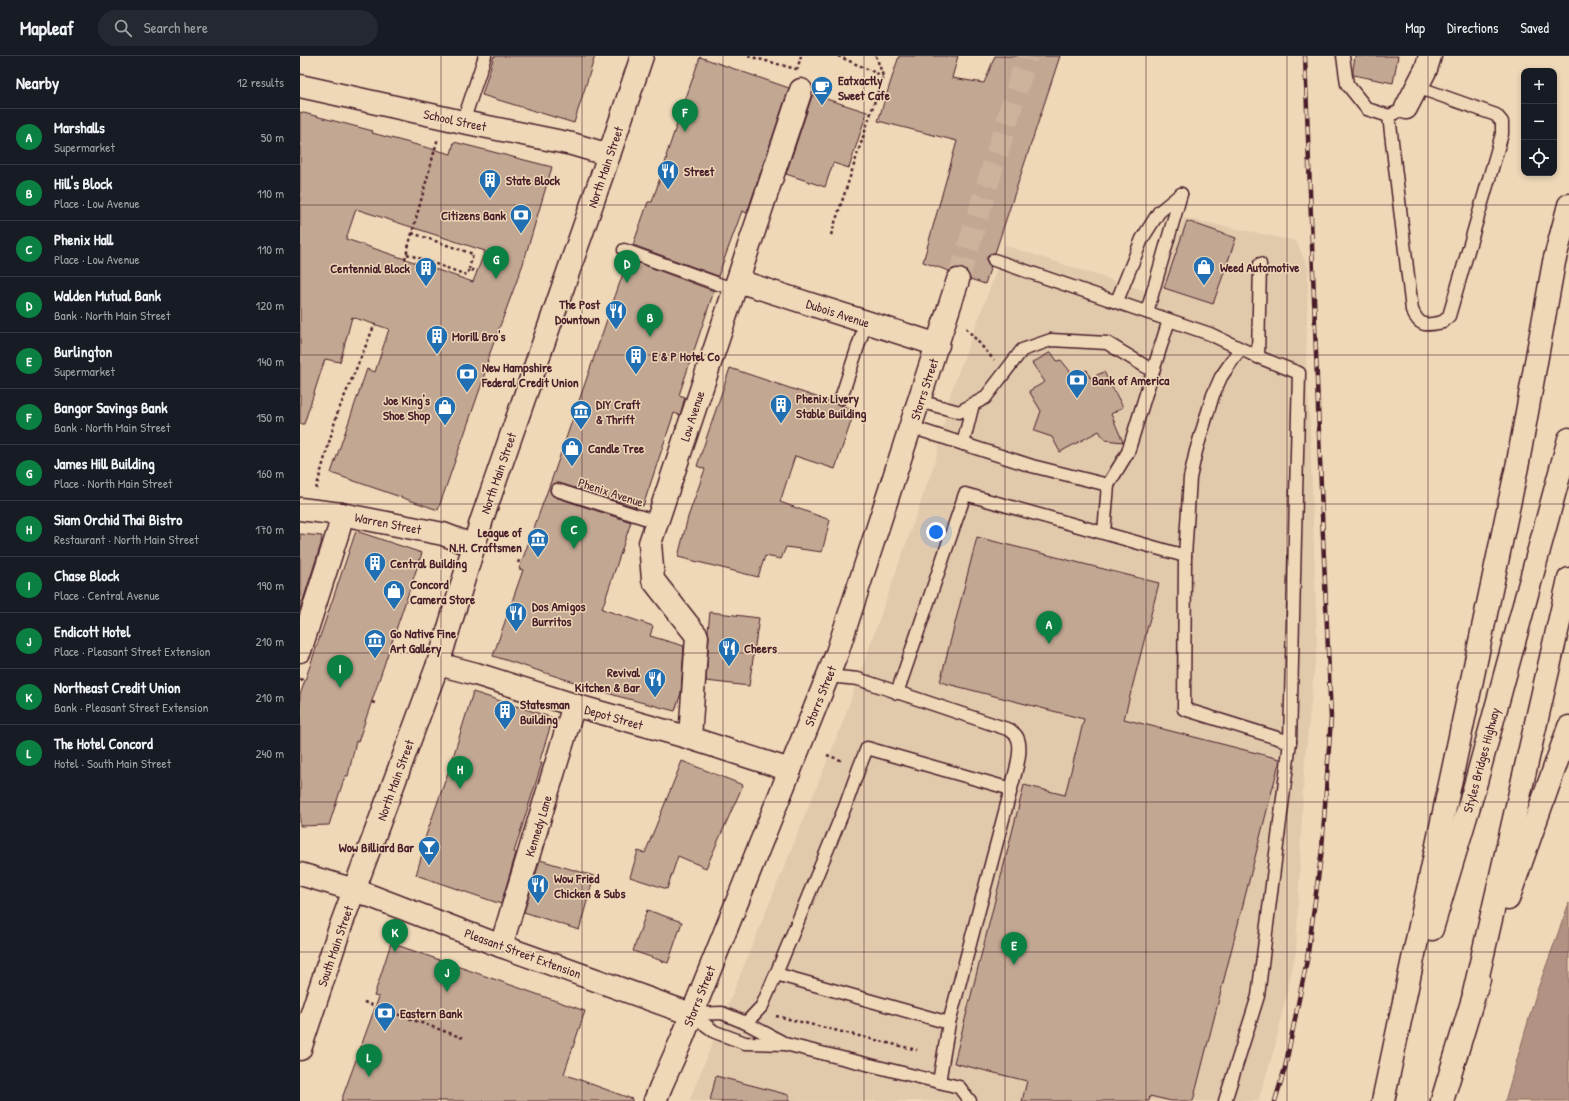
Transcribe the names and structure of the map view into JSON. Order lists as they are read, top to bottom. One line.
{"streets":{"main road":["School Street","North Main Street","Dubois Avenue","Storrs Street","Low Avenue","Warren Street","Depot Street","Styles Bridges Highway","Kennedy Lane","South Main Street","Pleasant Street Extension"],"lane":["Phenix Avenue"]},"crossings":[["School Street","North Main Street"],["North Main Street","Warren Street"],["North Main Street","Depot Street"],["North Main Street","South Main Street"],["North Main Street","Pleasant Street Extension"],["Dubois Avenue","Storrs Street"],["Dubois Avenue","Low Avenue"],["Storrs Street","Depot Street"],["Storrs Street","Pleasant Street Extension"],["Low Avenue","Phenix Avenue"],["Low Avenue","Depot Street"],["Depot Street","Kennedy Lane"],["Kennedy Lane","Pleasant Street Extension"],["South Main Street","Pleasant Street Extension"]],"places":{"cafe":["Eatxactly Sweet Cafe"],"restaurant":["Street","The Post Downtown","Dos Amigos Burritos","Cheers","Revival Kitchen & Bar","Wow Fried Chicken & Subs"],"building":["State Block","Centennial Block","Morill Bro's","E & P Hotel Co","Phenix Livery Stable Building","Central Building","Statesman Building"],"bank":["Citizens Bank","New Hampshire Federal Credit Union","Bank of America","Eastern Bank"],"shop":["Weed Automotive","Joe King's Shoe Shop","Candle Tree","Concord Camera Store"],"museum":["DIY Craft & Thrift","League of N.H. Craftsmen","Go Native Fine Art Gallery"],"bar":["Wow Billiard Bar"]},"page":{"header":"Mapleaf","search":"Search here","nav":["Map","Directions","Saved"],"heading":["Nearby","12 results"],"map_buttons":["+","−"],"pins":["F","G","D","B","C","A","I","H","K","E","J","L"],"list":[{"mark":"A","name":"Marshalls","note":"Supermarket","value":"50 m"},{"mark":"B","name":"Hill's Block","note":"Place · Low Avenue","value":"110 m"},{"mark":"C","name":"Phenix Hall","note":"Place · Low Avenue","value":"110 m"},{"mark":"D","name":"Walden Mutual Bank","note":"Bank · North Main Street","value":"120 m"},{"mark":"E","name":"Burlington","note":"Supermarket","value":"140 m"},{"mark":"F","name":"Bangor Savings Bank","note":"Bank · North Main Street","value":"150 m"},{"mark":"G","name":"James Hill Building","note":"Place · North Main Street","value":"160 m"},{"mark":"H","name":"Siam Orchid Thai Bistro","note":"Restaurant · North Main Street","value":"170 m"},{"mark":"I","name":"Chase Block","note":"Place · Central Avenue","value":"190 m"},{"mark":"J","name":"Endicott Hotel","note":"Place · Pleasant Street Extension","value":"210 m"},{"mark":"K","name":"Northeast Credit Union","note":"Bank · Pleasant Street Extension","value":"210 m"},{"mark":"L","name":"The Hotel Concord","note":"Hotel · South Main Street","value":"240 m"}]}}
